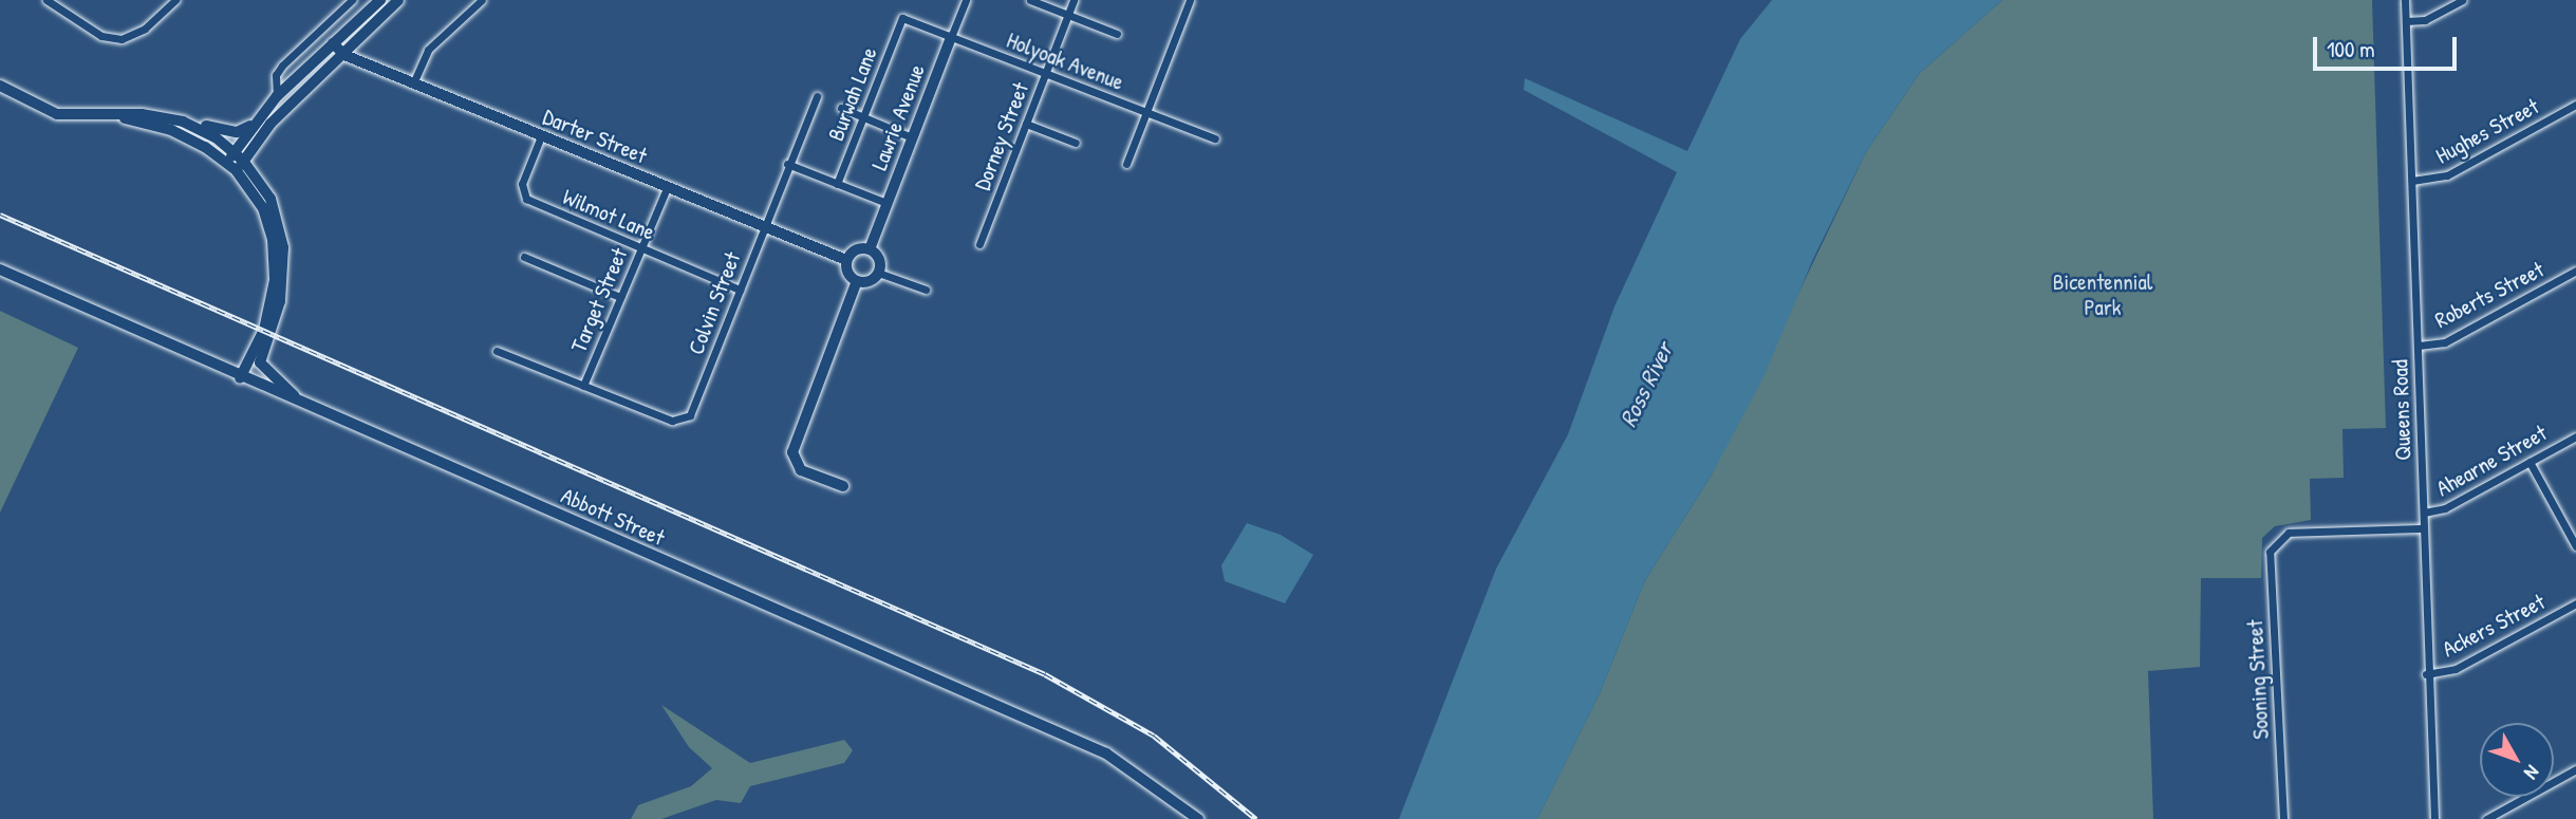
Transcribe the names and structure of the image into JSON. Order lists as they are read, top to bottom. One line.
{"streets":{"street":["Holyoak Avenue","Burwah Lane","Lawrie Avenue","Hughes Street","Darter Street","Dorney Street","Wilmot Lane","Roberts Street","Target Street","Colvin Street","Queens Road","Ahearne Street","Abbott Street","Ackers Street","Sooning Street"]},"crossings":[["Holyoak Avenue","Burwah Lane"],["Holyoak Avenue","Lawrie Avenue"],["Holyoak Avenue","Dorney Street"],["Lawrie Avenue","Darter Street"],["Hughes Street","Queens Road"],["Darter Street","Wilmot Lane"],["Darter Street","Target Street"],["Darter Street","Colvin Street"],["Wilmot Lane","Target Street"],["Wilmot Lane","Colvin Street"],["Roberts Street","Queens Road"],["Target Street","Colvin Street"],["Queens Road","Ahearne Street"],["Queens Road","Ackers Street"],["Queens Road","Sooning Street"]],"water":["Ross River"],"parks":["Bicentennial Park"],"scale_bar":"100 m","north":"bottom right"}
